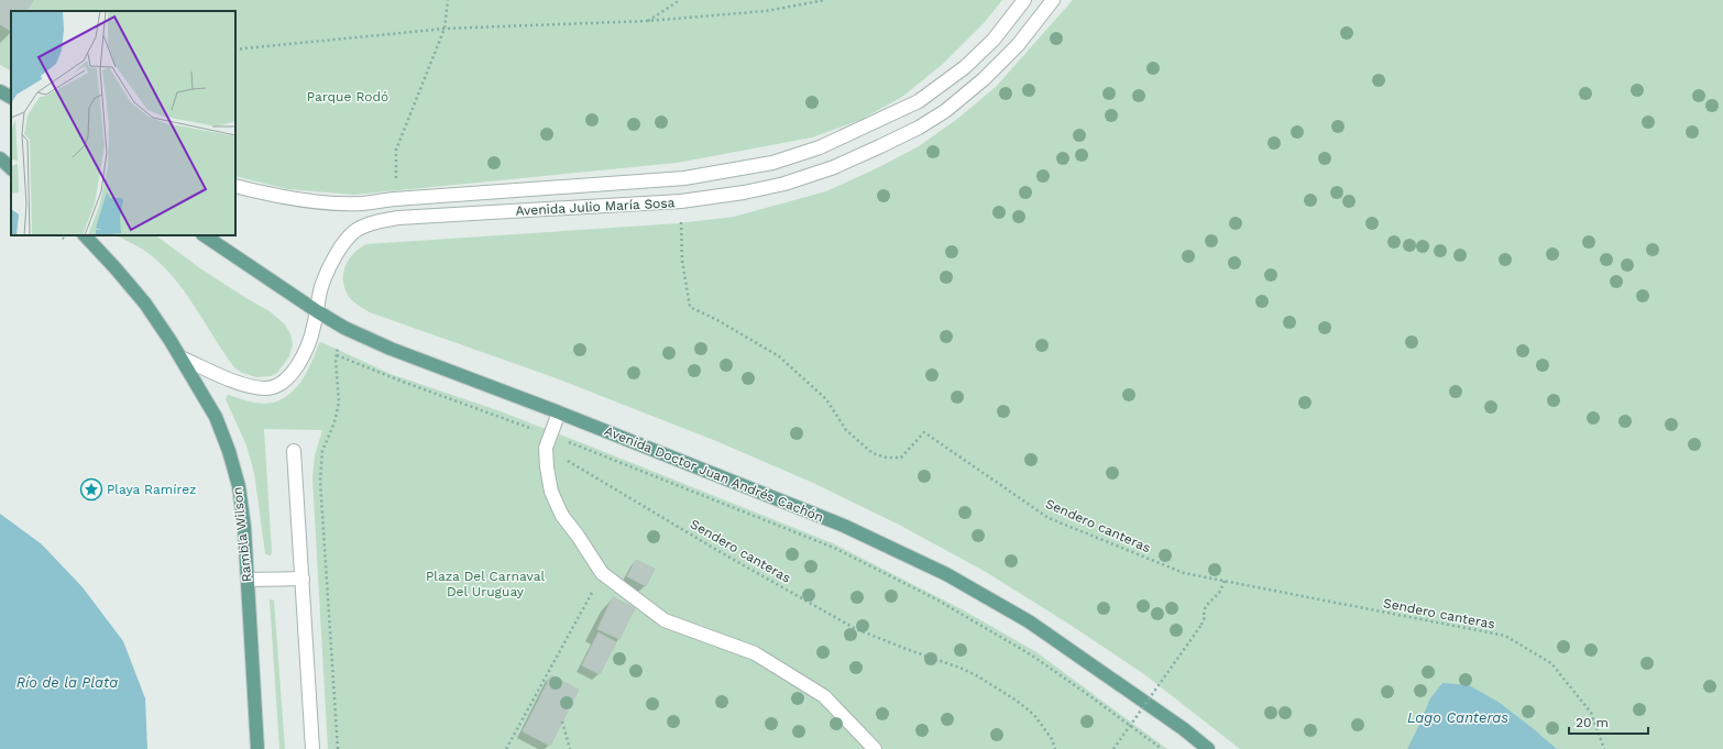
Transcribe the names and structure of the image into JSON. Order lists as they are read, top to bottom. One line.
{"streets":{"main road":["Avenida Doctor Juan Andrés Cachón","Rambla Wilson"],"street":["Avenida Julio María Sosa"],"path":["Sendero canteras"]},"crossings":[["Avenida Julio María Sosa","Avenida Doctor Juan Andrés Cachón"],["Avenida Julio María Sosa","Sendero canteras"],["Avenida Julio María Sosa","Rambla Wilson"]],"water":["Río de la Plata","Lago Canteras"],"parks":["Parque Rodó","Plaza Del Carnaval Del Uruguay"],"places":{"place":["Playa Ramírez"]},"scale_bar":"20 m"}
